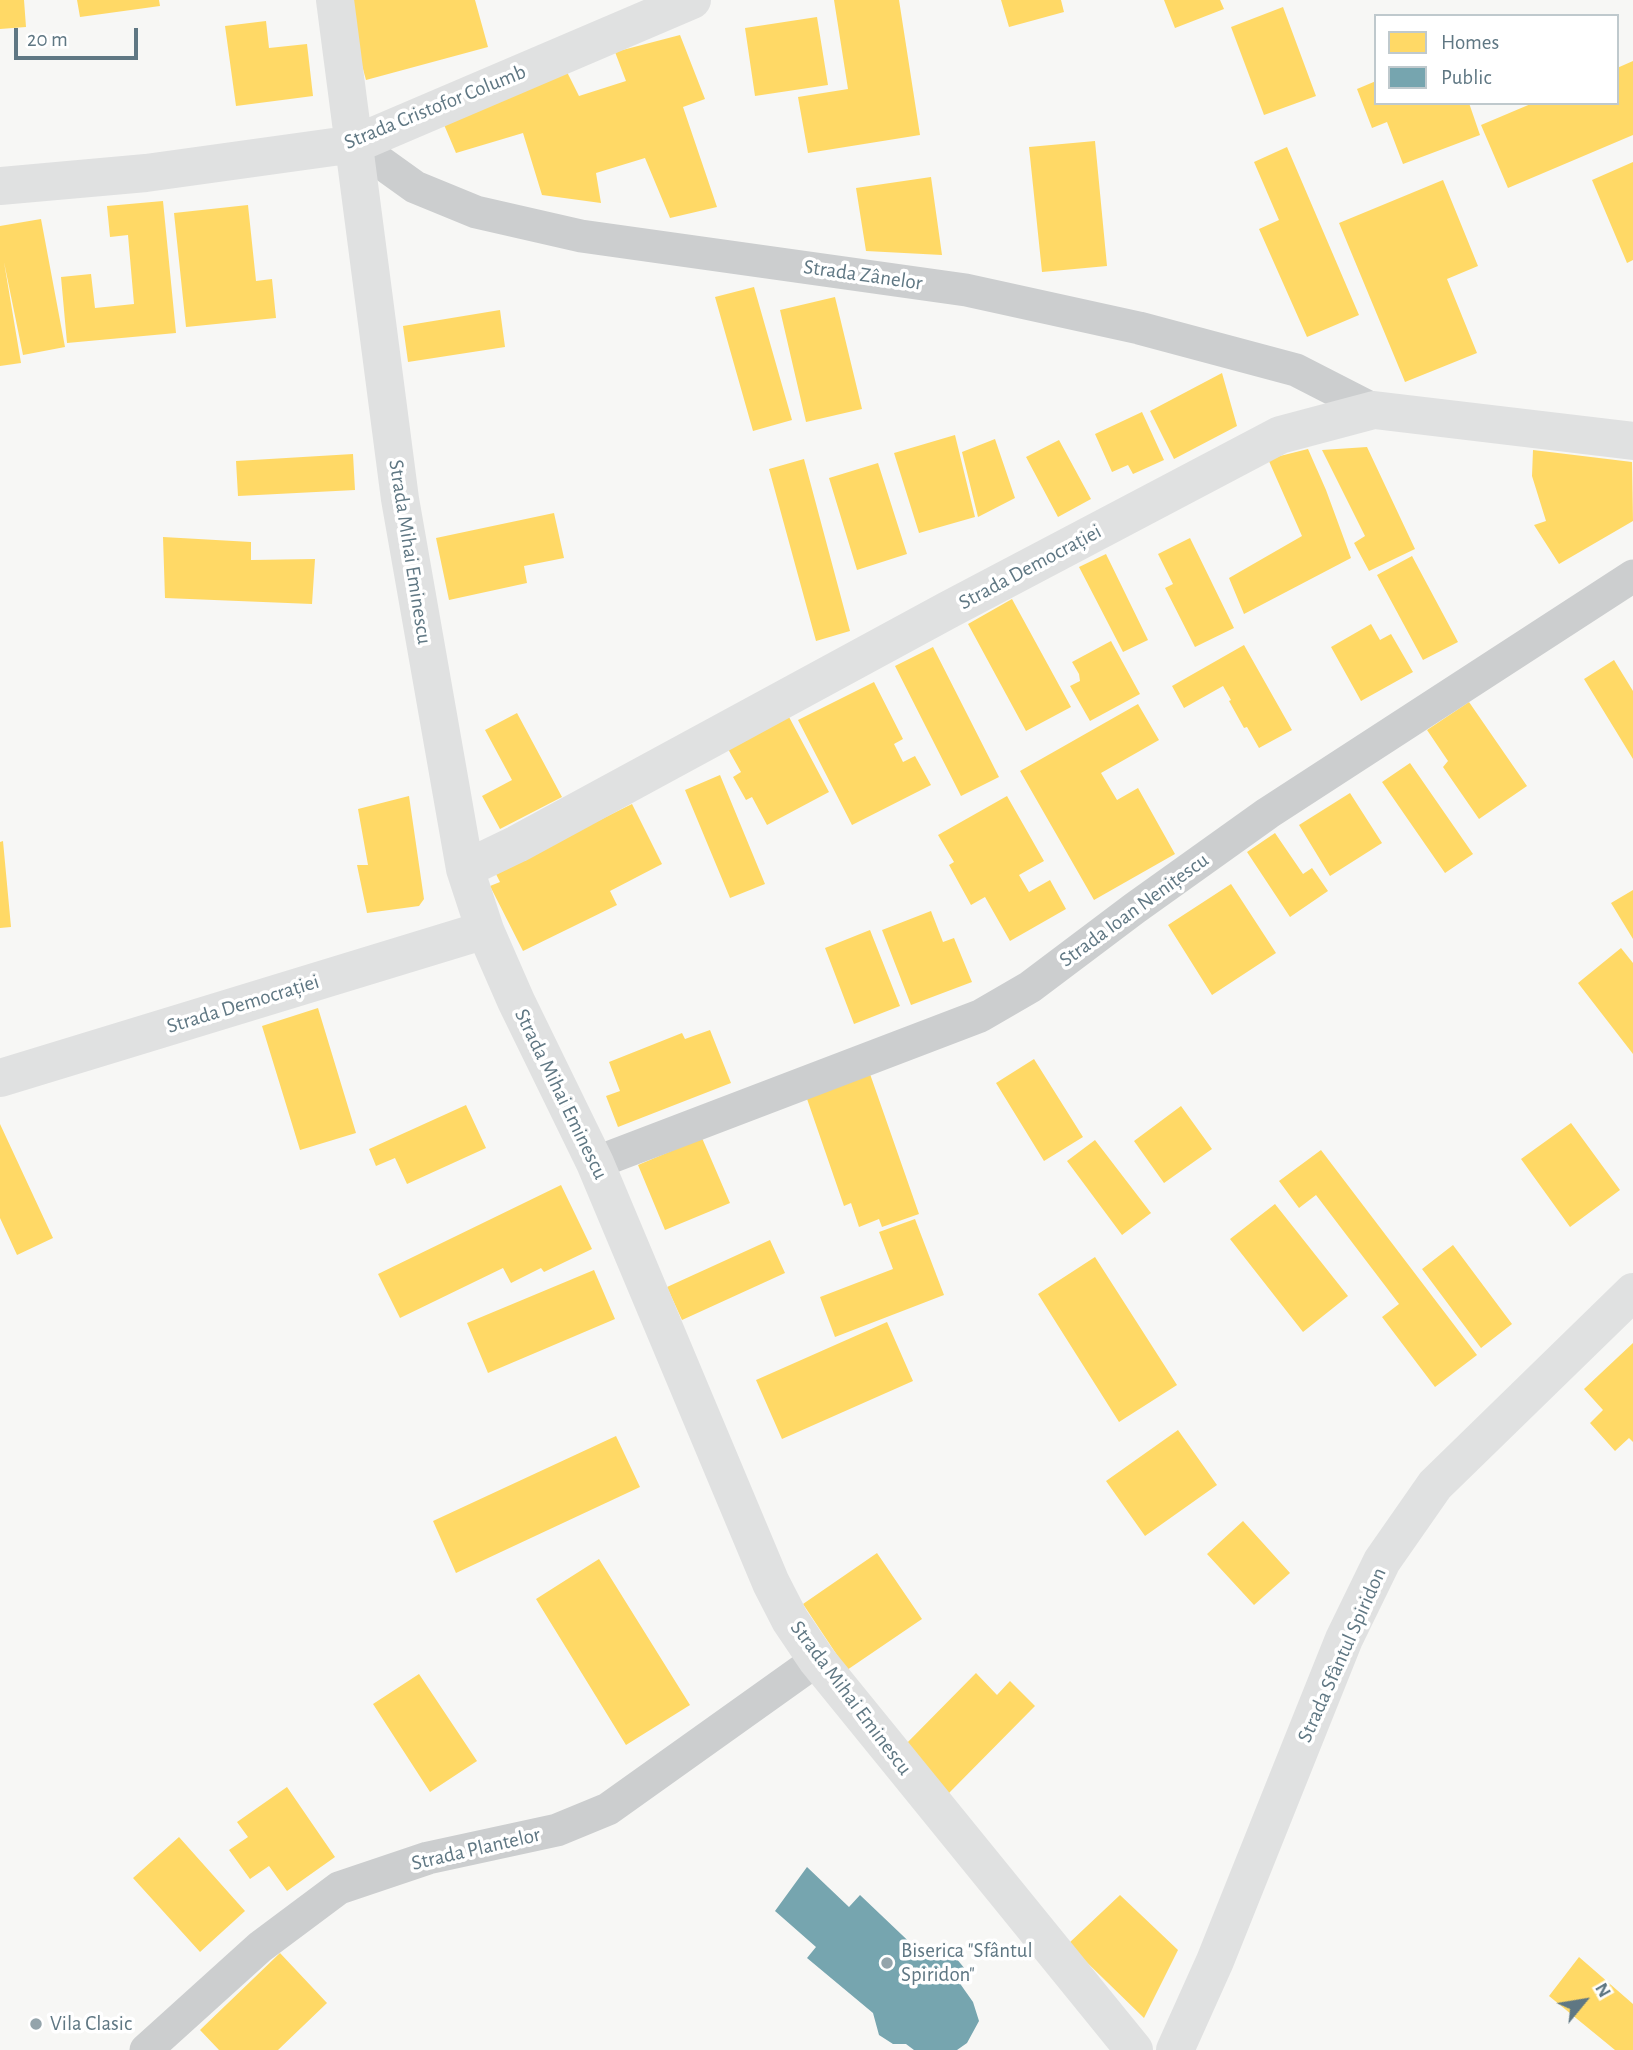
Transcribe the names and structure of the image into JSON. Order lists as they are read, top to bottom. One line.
{"streets":{"street":["Strada Cristofor Columb","Strada Zânelor","Strada Mihai Eminescu","Strada Democrației","Strada Ioan Nenițescu","Strada Sfântul Spiridon","Strada Plantelor"]},"crossings":[["Strada Cristofor Columb","Strada Zânelor"],["Strada Cristofor Columb","Strada Mihai Eminescu"],["Strada Zânelor","Strada Mihai Eminescu"],["Strada Zânelor","Strada Democrației"],["Strada Mihai Eminescu","Strada Democrației"],["Strada Mihai Eminescu","Strada Ioan Nenițescu"],["Strada Mihai Eminescu","Strada Plantelor"]],"places":["Biserica \"Sfântul Spiridon\"","Vila Clasic"],"legend":["Homes","Public"],"scale_bar":"20 m","north":"top right"}
